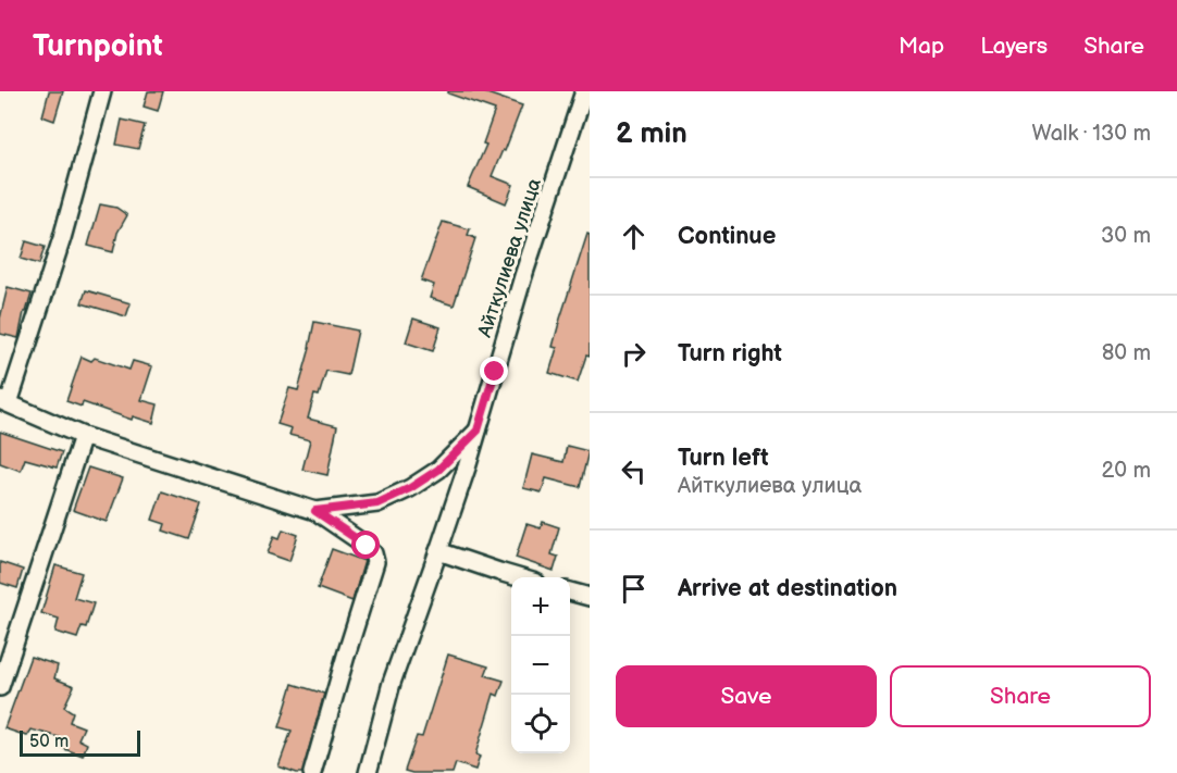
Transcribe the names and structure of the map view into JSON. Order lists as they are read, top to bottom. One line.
{"streets":{"street":["Айткулиева улица"]},"scale_bar":"50 m","page":{"header":"Turnpoint","nav":["Map","Layers","Share"],"heading":["2 min","Walk · 130 m"],"list":[["Continue","30 m"],["Turn right","80 m"],["Turn left","Айткулиева улица","20 m"],"Arrive at destination"],"map_buttons":["+","−"],"buttons":["Save","Share"],"scale":"50 m"}}
